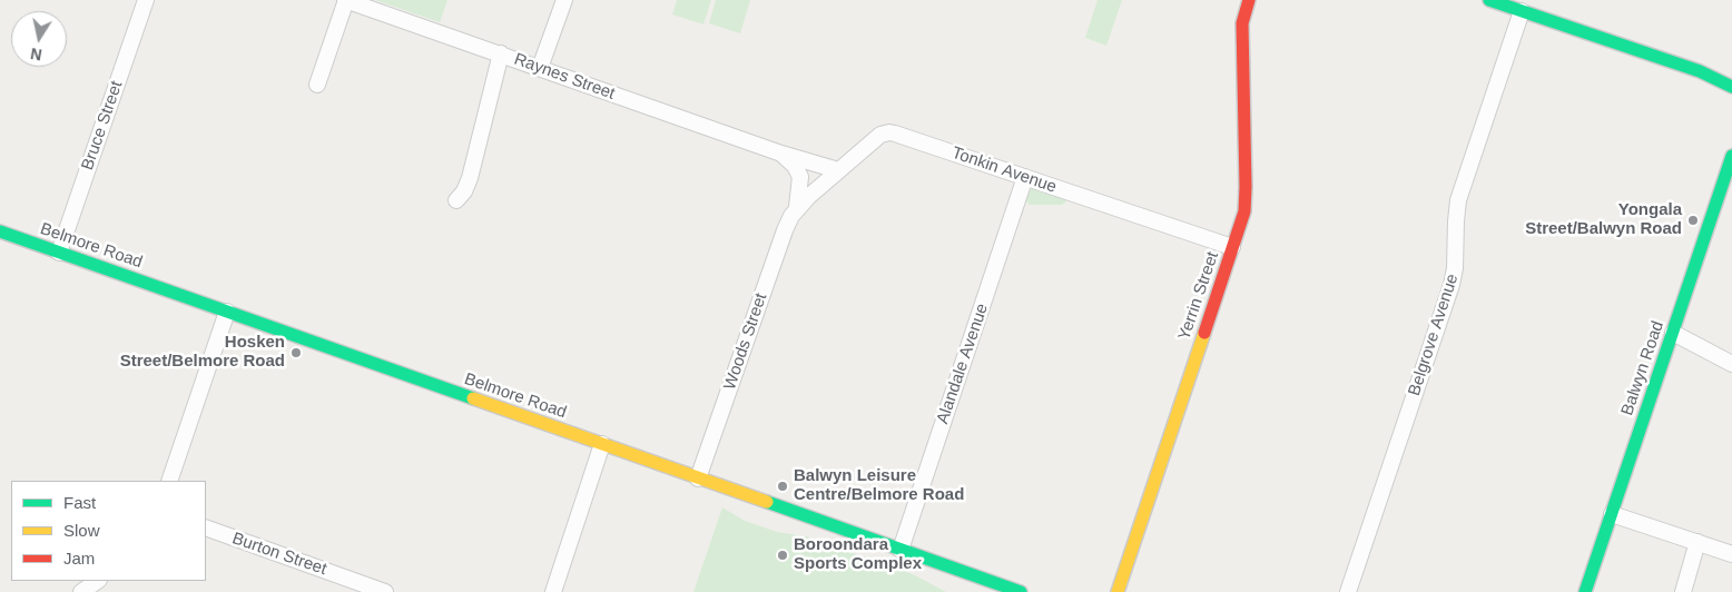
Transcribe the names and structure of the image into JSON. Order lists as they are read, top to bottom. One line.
{"streets":{"main road":["Belmore Road","Yerrin Street","Balwyn Road"],"street":["Raynes Street","Bruce Street","Tonkin Avenue","Belgrove Avenue","Woods Street","Alandale Avenue","Burton Street"]},"crossings":[["Raynes Street","Tonkin Avenue"],["Bruce Street","Belmore Road"],["Tonkin Avenue","Yerrin Street"],["Tonkin Avenue","Woods Street"],["Tonkin Avenue","Alandale Avenue"],["Belmore Road","Woods Street"],["Belmore Road","Alandale Avenue"]],"places":["Yongala Street/Balwyn Road","Hosken Street/Belmore Road","Balwyn Leisure Centre/Belmore Road","Boroondara Sports Complex"],"legend":["Fast","Slow","Jam"],"north":"bottom"}
